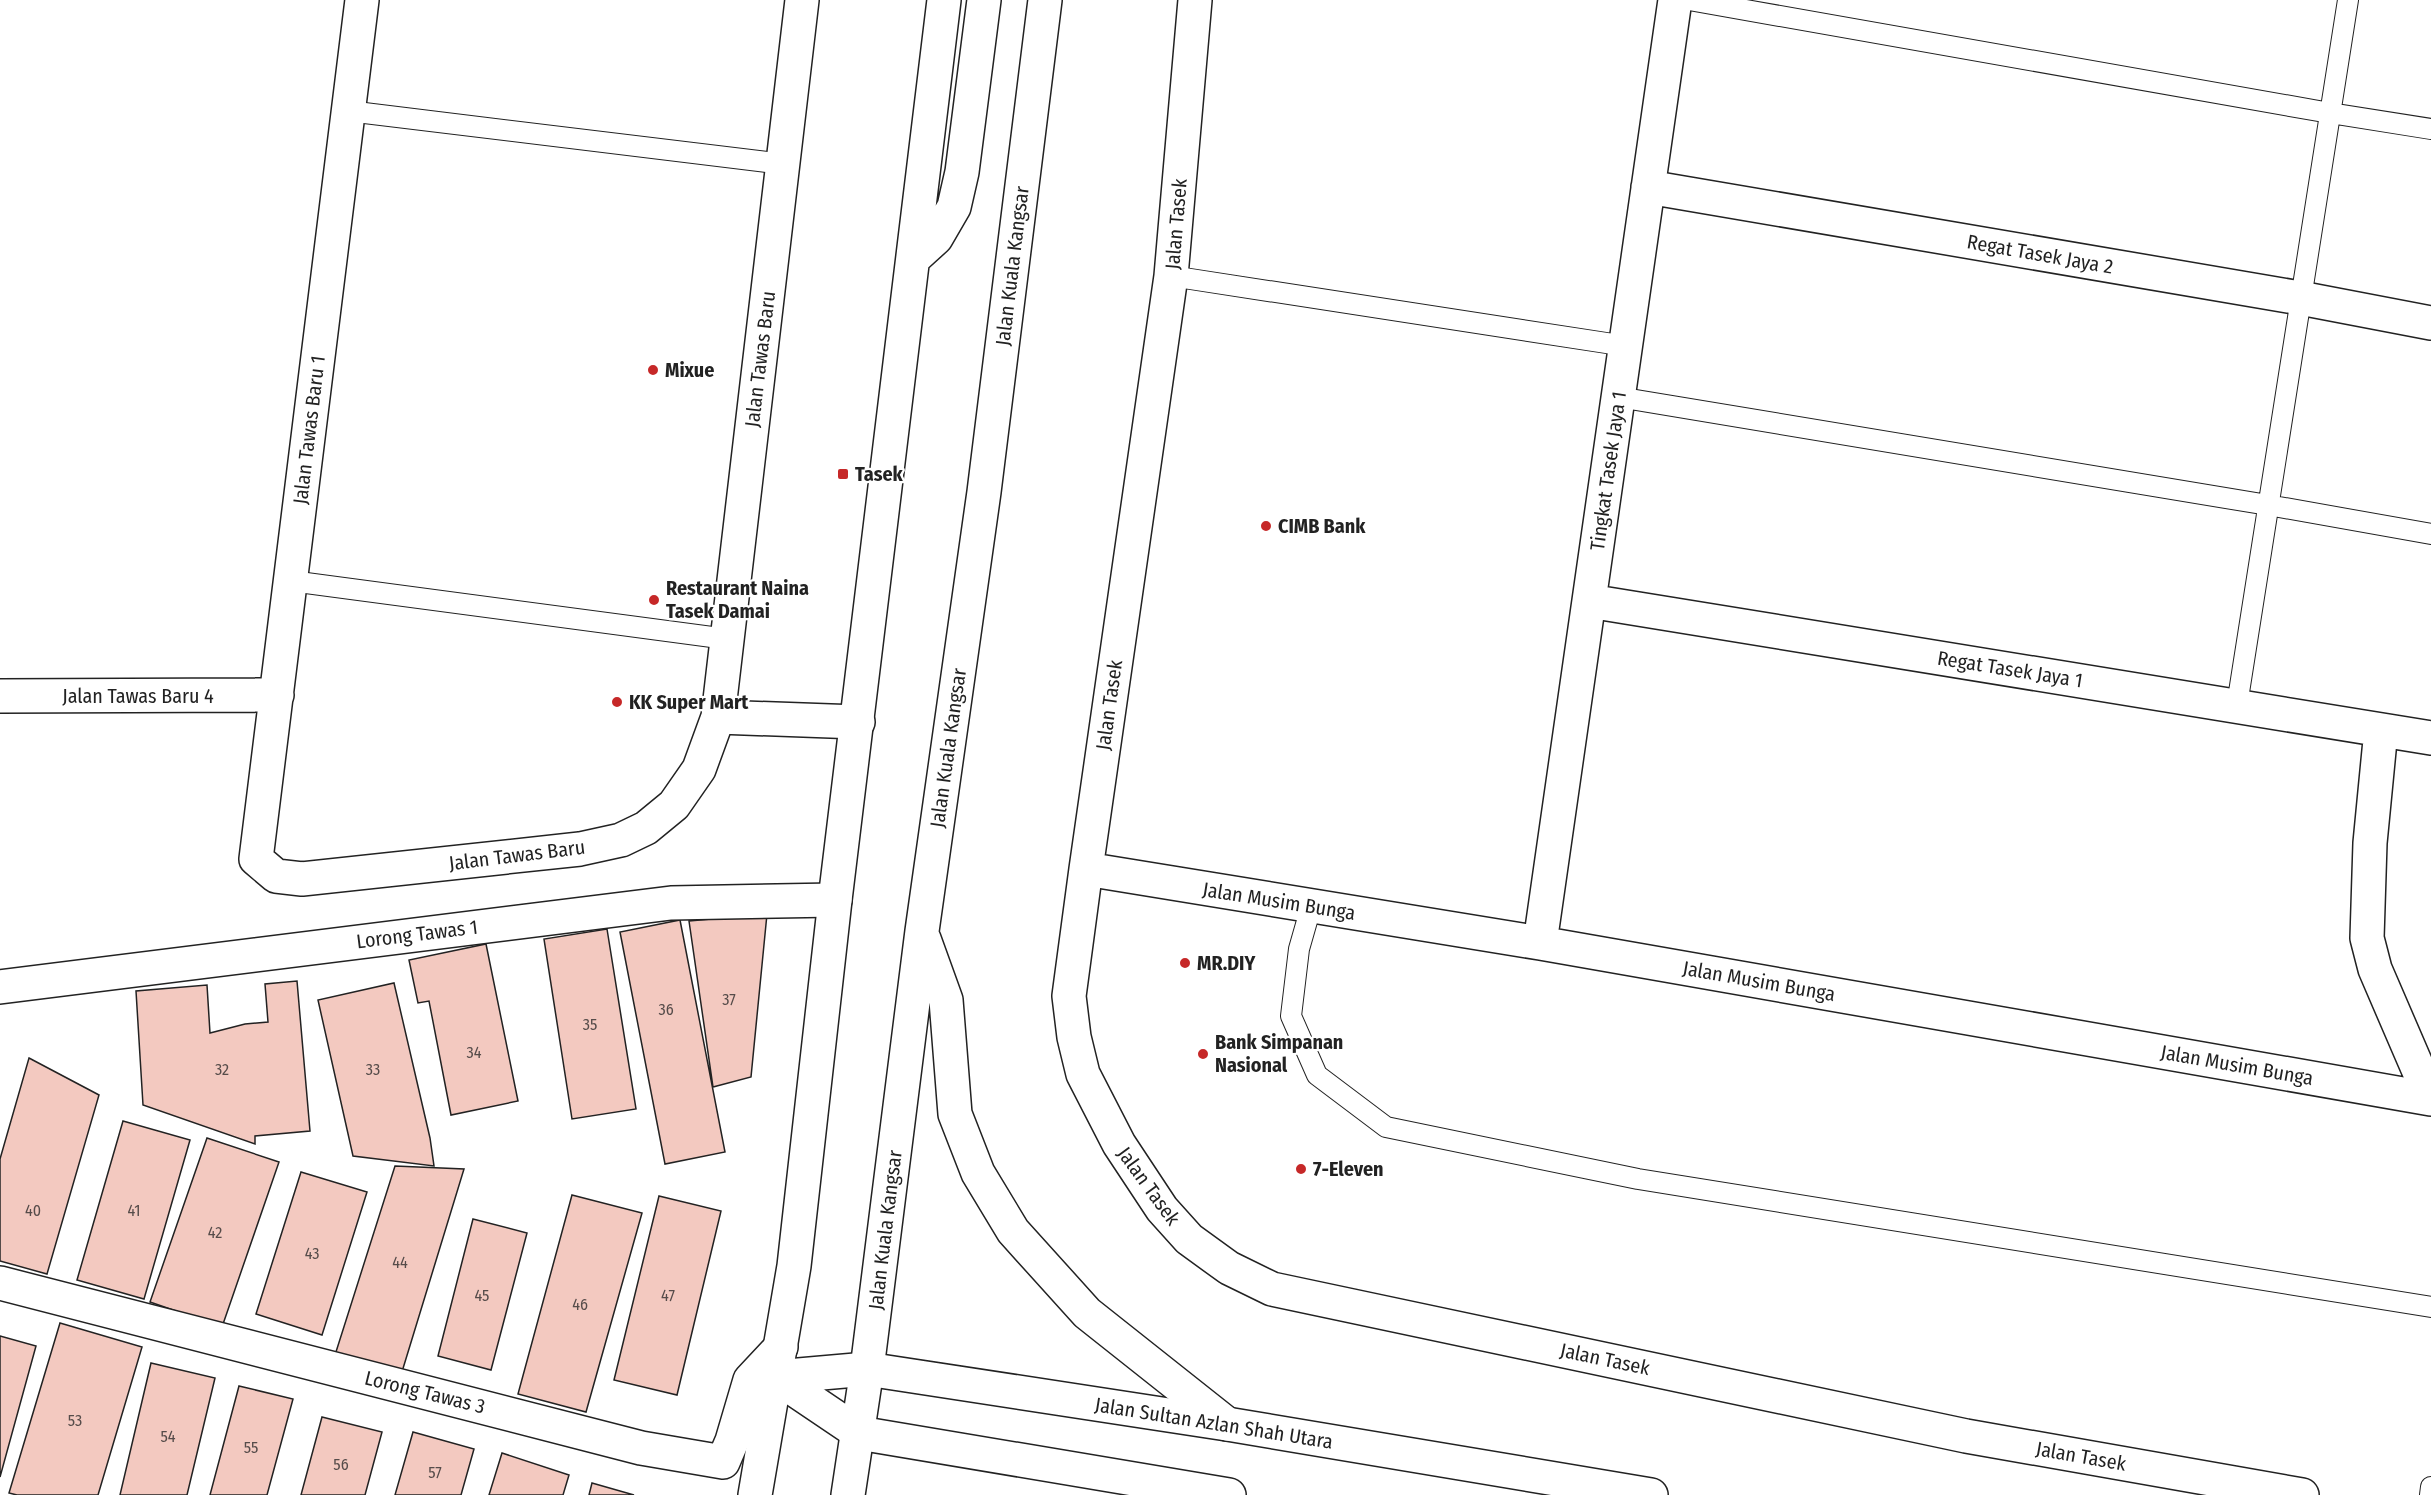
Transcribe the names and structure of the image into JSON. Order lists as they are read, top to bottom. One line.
{"streets":{"main road":["Jalan Tasek","Regat Tasek Jaya 2","Jalan Kuala Kangsar","Jalan Tawas Baru","Jalan Tawas Baru 1","Tingkat Tasek Jaya 1","Regat Tasek Jaya 1","Jalan Tawas Baru 4","Jalan Musim Bunga","Lorong Tawas 1","Lorong Tawas 3","Jalan Sultan Azlan Shah Utara"]},"crossings":[["Jalan Tasek","Jalan Musim Bunga"],["Regat Tasek Jaya 2","Tingkat Tasek Jaya 1"],["Jalan Kuala Kangsar","Jalan Sultan Azlan Shah Utara"],["Jalan Tawas Baru","Jalan Tawas Baru 1"],["Jalan Tawas Baru 1","Jalan Tawas Baru 4"],["Tingkat Tasek Jaya 1","Regat Tasek Jaya 1"],["Tingkat Tasek Jaya 1","Jalan Musim Bunga"],["Lorong Tawas 3","Jalan Sultan Azlan Shah Utara"]],"places":{"other":["Mixue","CIMB Bank","Restaurant Naina Tasek Damai","KK Super Mart","MR.DIY","Bank Simpanan Nasional","7-Eleven"],"transit":["Tasek"]},"house_numbers":["37","36","35","34","32","33","40","41","42","43","44","45","47","46","53","54","55","56","57"]}
